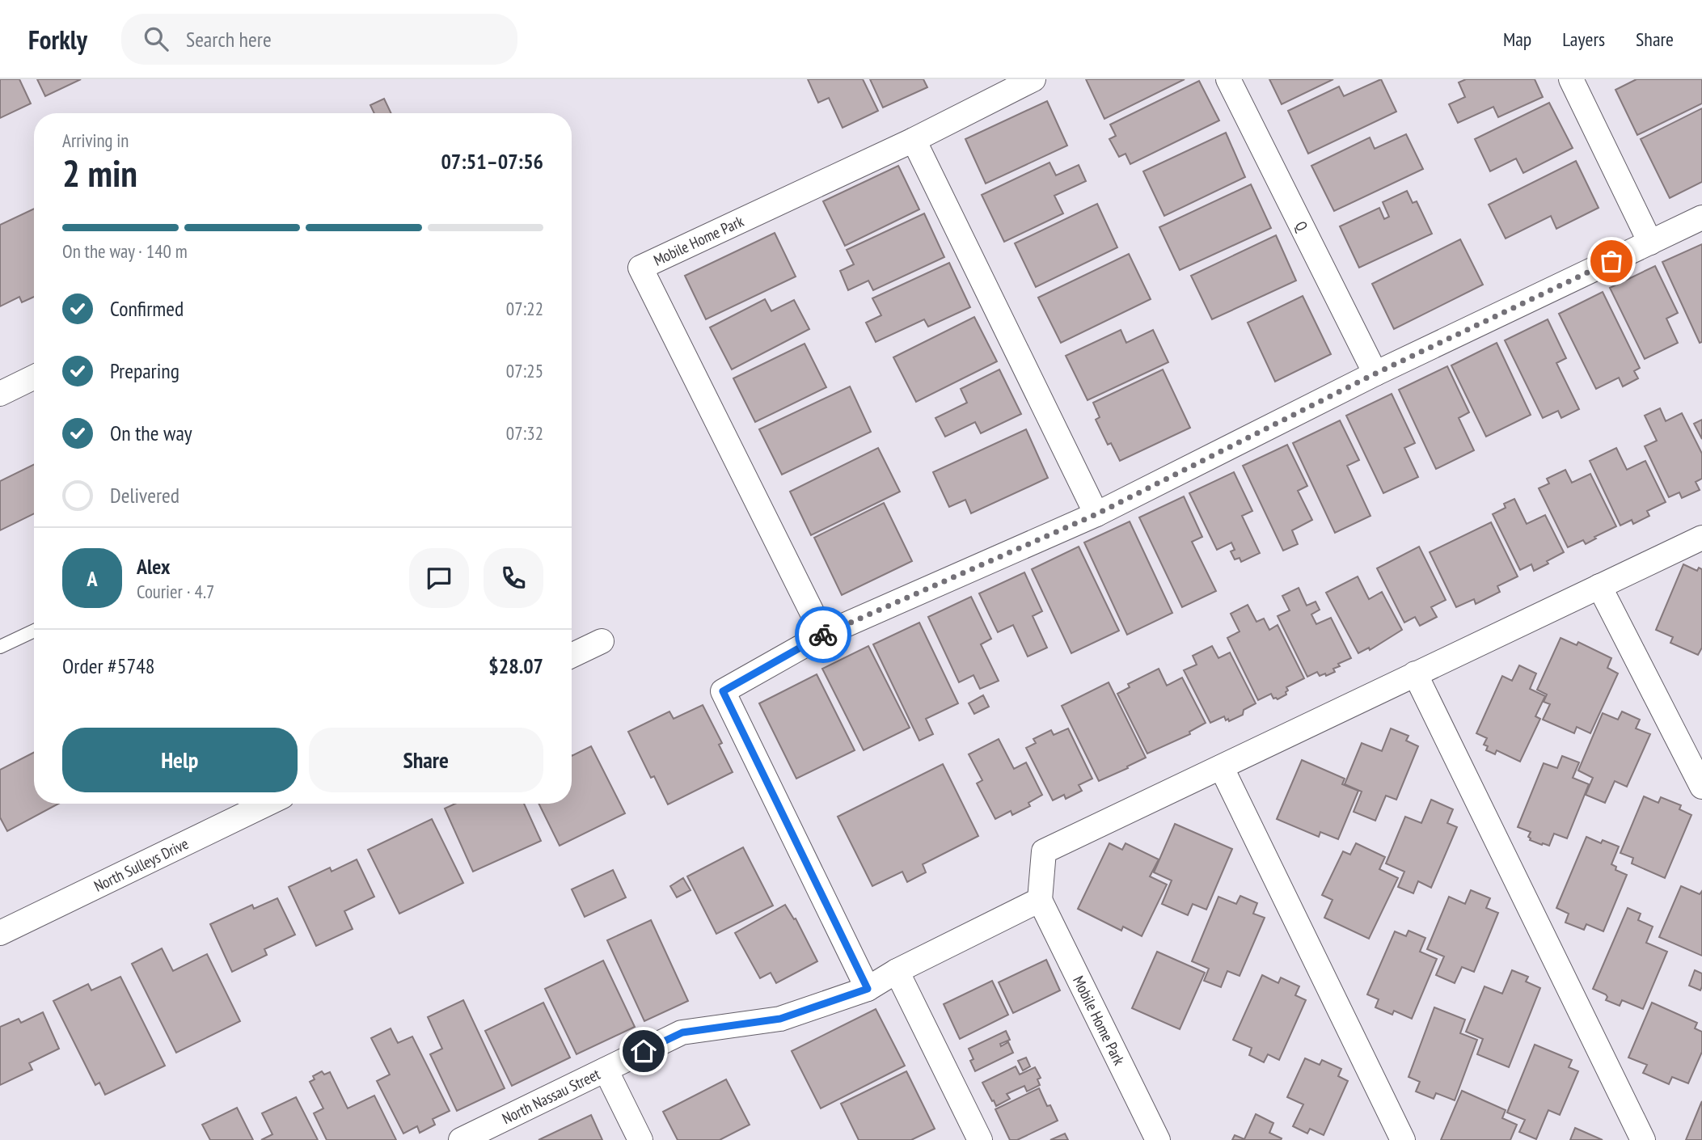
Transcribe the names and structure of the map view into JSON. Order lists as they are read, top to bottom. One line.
{"streets":{"street":["Q","Mobile Home Park","North Sulleys Drive","North Nassau Street"]},"crossings":[["Mobile Home Park","North Nassau Street"]],"page":{"header":"Forkly","search":"Search here","nav":["Map","Layers","Share"],"heading":["2 min","Arriving in","07:51–07:56"],"panel":["Alex","Courier · 4.7","Order #5748","$28.07"],"bar":"On the way · 140 m","list":[["Confirmed","07:22"],["Preparing","07:25"],["On the way","07:32"],"Delivered"],"round":"A","buttons":["Help","Share"]}}
